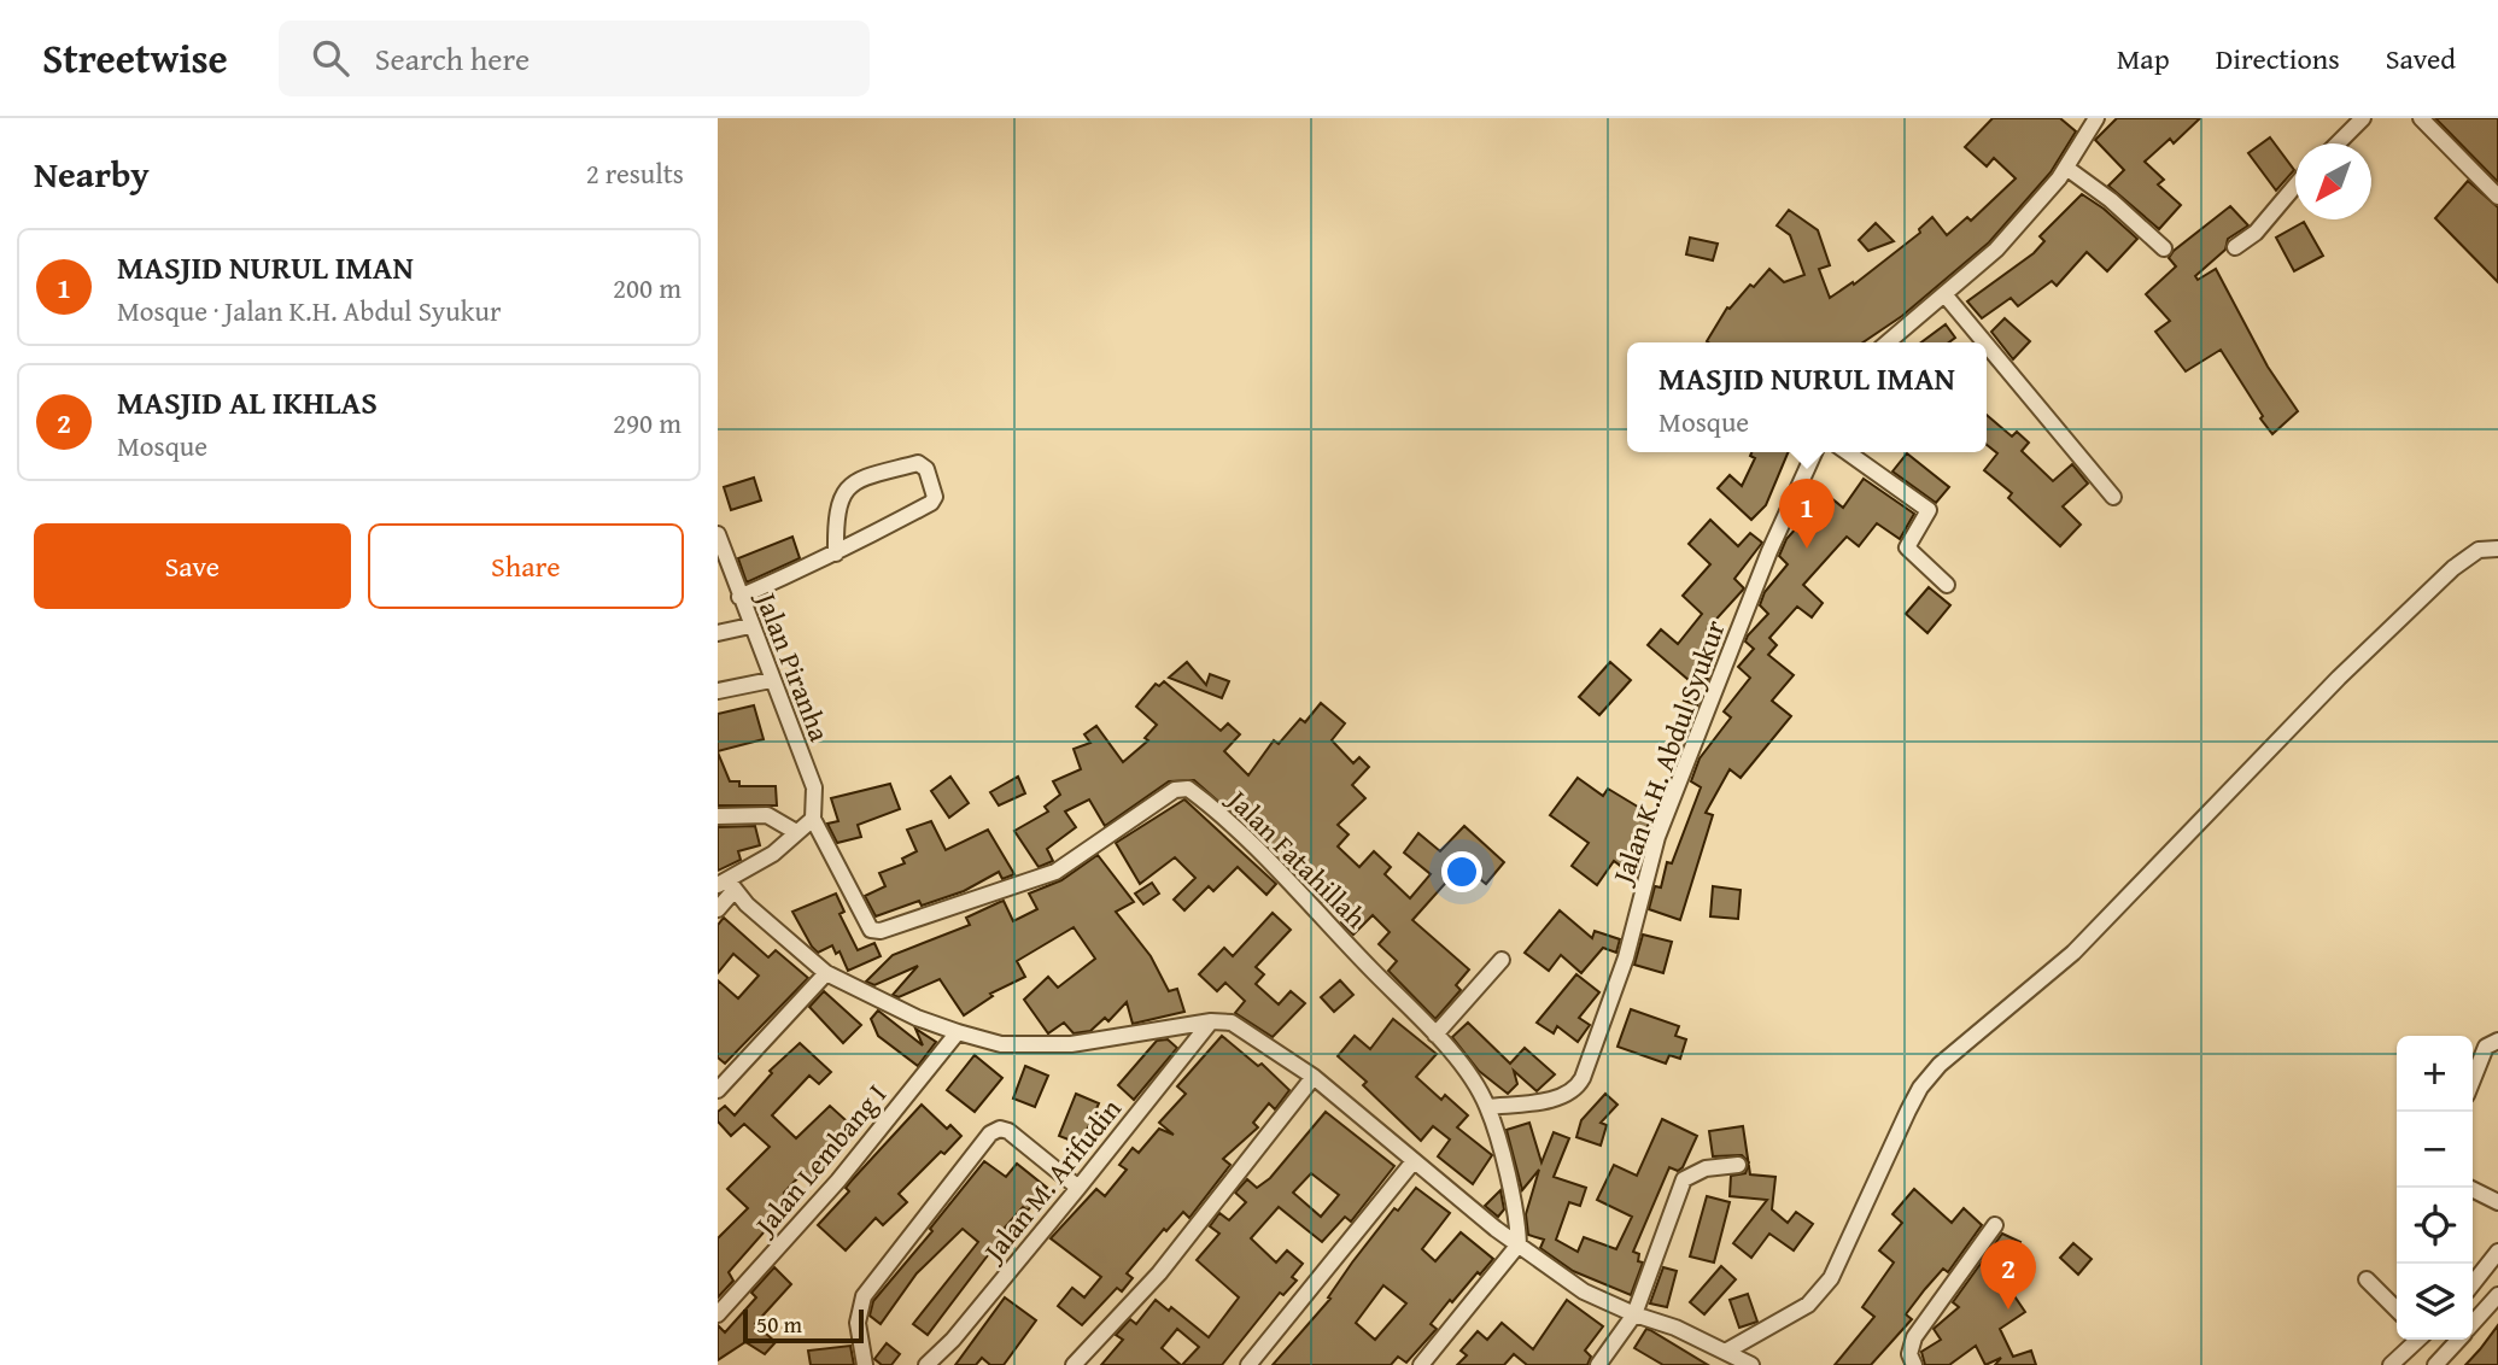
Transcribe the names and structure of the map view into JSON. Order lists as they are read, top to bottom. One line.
{"streets":{"street":["Jalan Piranha","Jalan K.H. Abdul Syukur","Jalan Fatahillah","Jalan Lembang I","Jalan M. Arifudin"]},"crossings":[["Jalan Piranha","Jalan Fatahillah"],["Jalan K.H. Abdul Syukur","Jalan Fatahillah"]],"scale_bar":"50 m","north":"bottom left","page":{"header":"Streetwise","search":"Search here","nav":["Map","Directions","Saved"],"heading":["Nearby","2 results"],"list":[{"mark":"1","name":"MASJID NURUL IMAN","note":"Mosque · Jalan K.H. Abdul Syukur","value":"200 m"},{"mark":"2","name":"MASJID AL IKHLAS","note":"Mosque","value":"290 m"}],"popup":["MASJID NURUL IMAN","Mosque"],"pins":["1","2"],"buttons":["Save","Share"],"map_buttons":["+","−"],"scale":"50 m"}}
